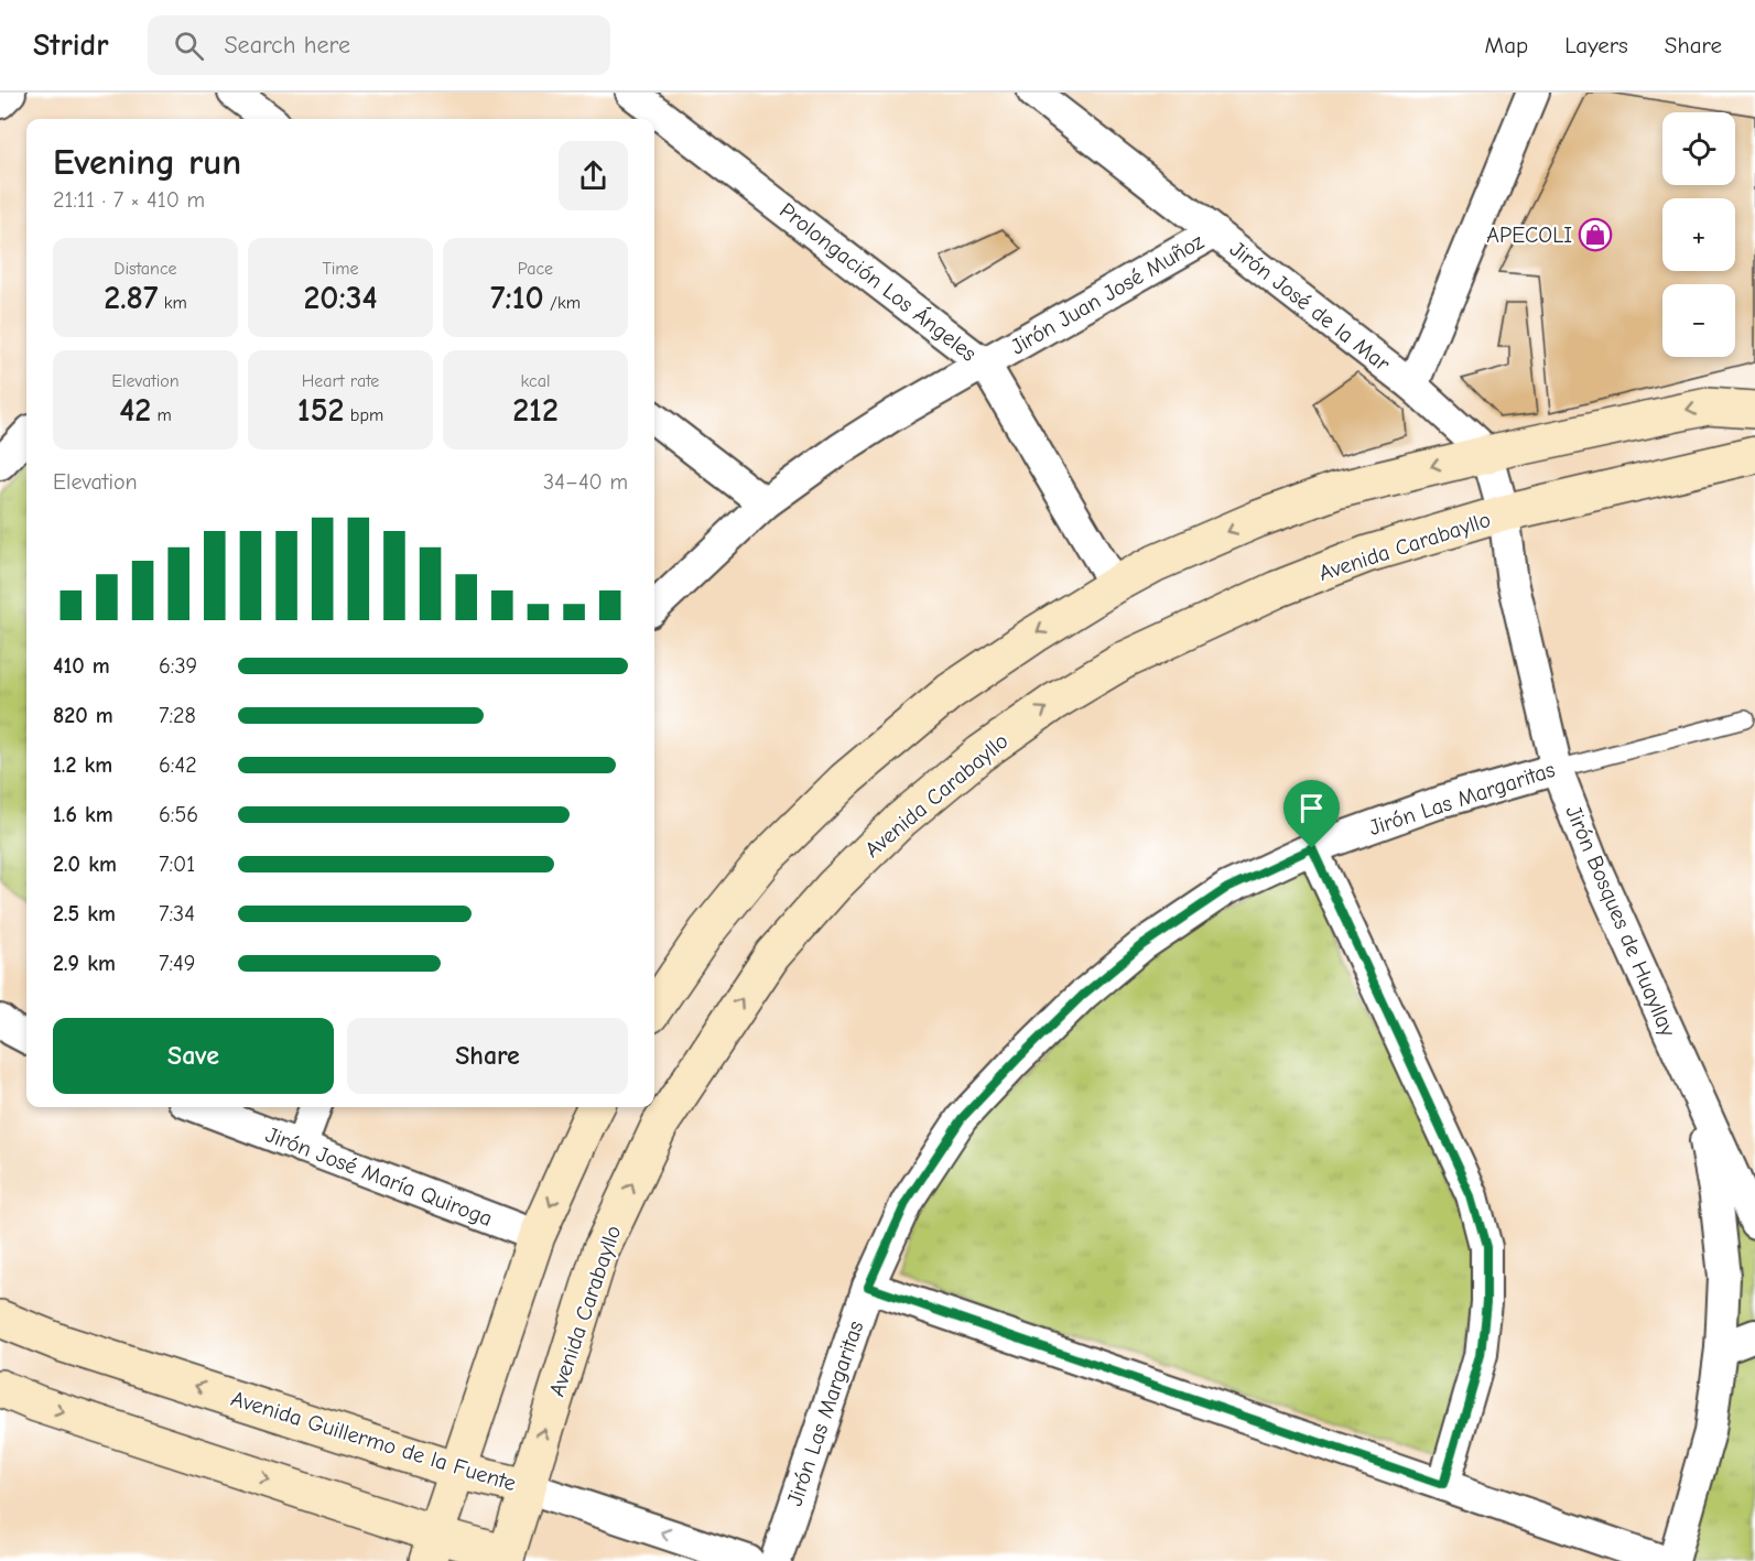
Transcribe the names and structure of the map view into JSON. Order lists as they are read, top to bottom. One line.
{"streets":{"main road":["Avenida Carabayllo","Avenida Guillermo de la Fuente"],"street":["Prolongación Los Ángeles","Jirón Juan José Muñoz","Jirón José de la Mar","Jirón Las Margaritas","Jirón Bosques de Huayllay","Jirón José María Quiroga"]},"crossings":[["Prolongación Los Ángeles","Jirón Juan José Muñoz"],["Jirón Juan José Muñoz","Jirón José de la Mar"],["Jirón José de la Mar","Jirón Bosques de Huayllay"],["Avenida Carabayllo","Jirón Bosques de Huayllay"],["Avenida Carabayllo","Avenida Guillermo de la Fuente"],["Jirón Las Margaritas","Jirón Bosques de Huayllay"]],"places":{"shop":["APECOLI"]},"page":{"header":"Stridr","search":"Search here","nav":["Map","Layers","Share"],"map_buttons":["+","−"],"heading":["Evening run","21:11 · 7 × 410 m"],"stats":[["Distance","2.87 km"],["Time","20:34"],["Pace","7:10 /km"],["Elevation","42 m"],["Heart rate","152 bpm"],["kcal","212"]],"chart":["Elevation","34–40 m"],"list":[{"name":"410 m","note":"6:39"},{"name":"820 m","note":"7:28"},{"name":"1.2 km","note":"6:42"},{"name":"1.6 km","note":"6:56"},{"name":"2.0 km","note":"7:01"},{"name":"2.5 km","note":"7:34"},{"name":"2.9 km","note":"7:49"}],"buttons":["Save","Share"]}}
